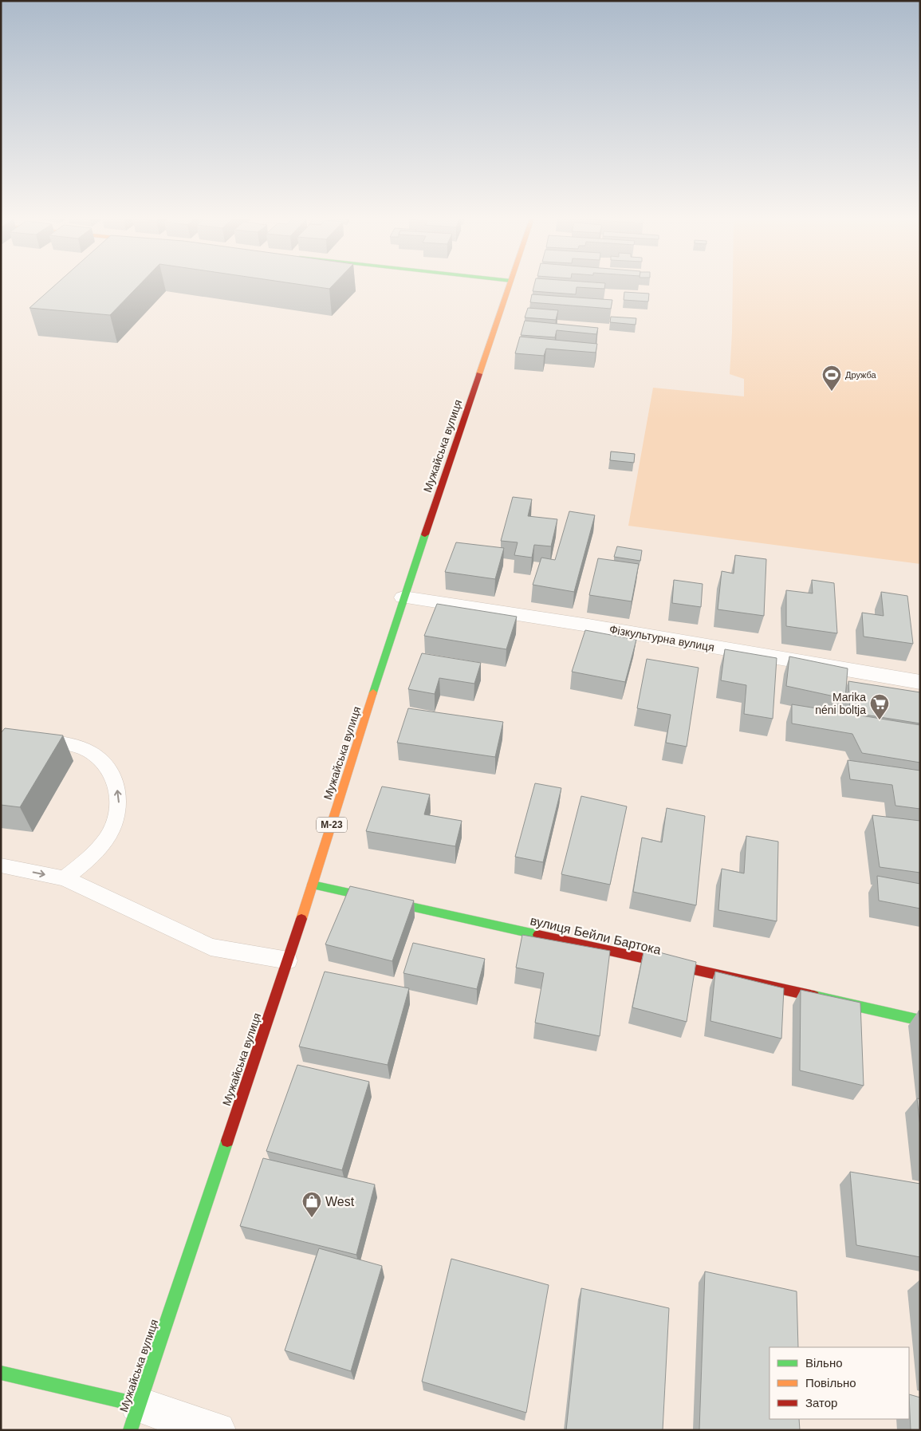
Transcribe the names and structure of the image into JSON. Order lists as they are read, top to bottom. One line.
{"streets":{"main road":["Мужайська вулиця","М-23","вулиця Бейли Бартока"],"street":["Фізкультурна вулиця"]},"crossings":[["Мужайська вулиця","Фізкультурна вулиця"],["Мужайська вулиця","вулиця Бейли Бартока"]],"places":{"sports":["Дружба"],"supermarket":["Marika néni boltja"],"shop":["West"]},"legend":["Вільно","Повільно","Затор"]}
